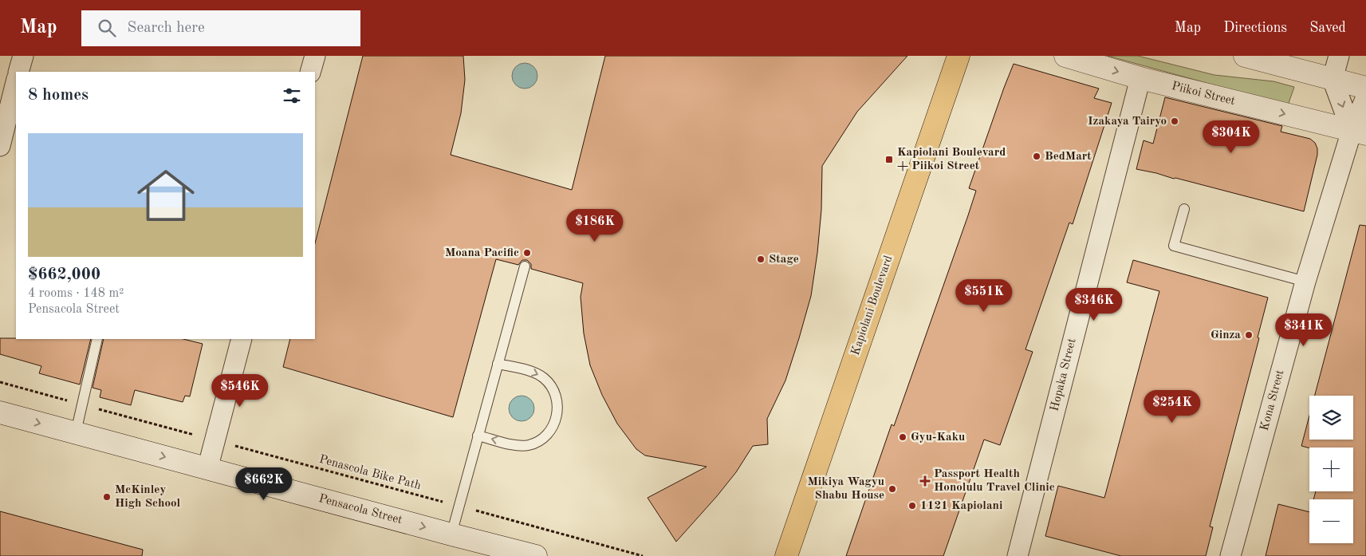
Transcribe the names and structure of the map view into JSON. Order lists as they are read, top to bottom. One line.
{"streets":{"main road":["Piikoi Street","Kapiolani Boulevard","Pensacola Street"],"street":["Hopaka Street","Kona Street"],"path":["Penascola Bike Path"]},"crossings":[["Piikoi Street","Hopaka Street"],["Piikoi Street","Kona Street"]],"one_way":["Pensacola Street"],"places":{"other":["Izakaya Tairyo","BedMart","Moana Pacific","Stage","Ginza","Gyu-Kaku","Mikiya Wagyu Shabu House","McKinley High School","1121 Kapiolani"],"transit":["Kapiolani Boulevard + Piikoi Street"],"health":["Passport Health Honolulu Travel Clinic"]},"page":{"header":"Map","search":"Search here","nav":["Map","Directions","Saved"],"heading":"8 homes","list":[{"name":"$662,000","note":"4 rooms · 148 m² · Pensacola Street"}],"price":["$304K","$186K","$551K","$346K","$341K","$546K","$254K","$662K"],"map_buttons":["+","−"]}}
